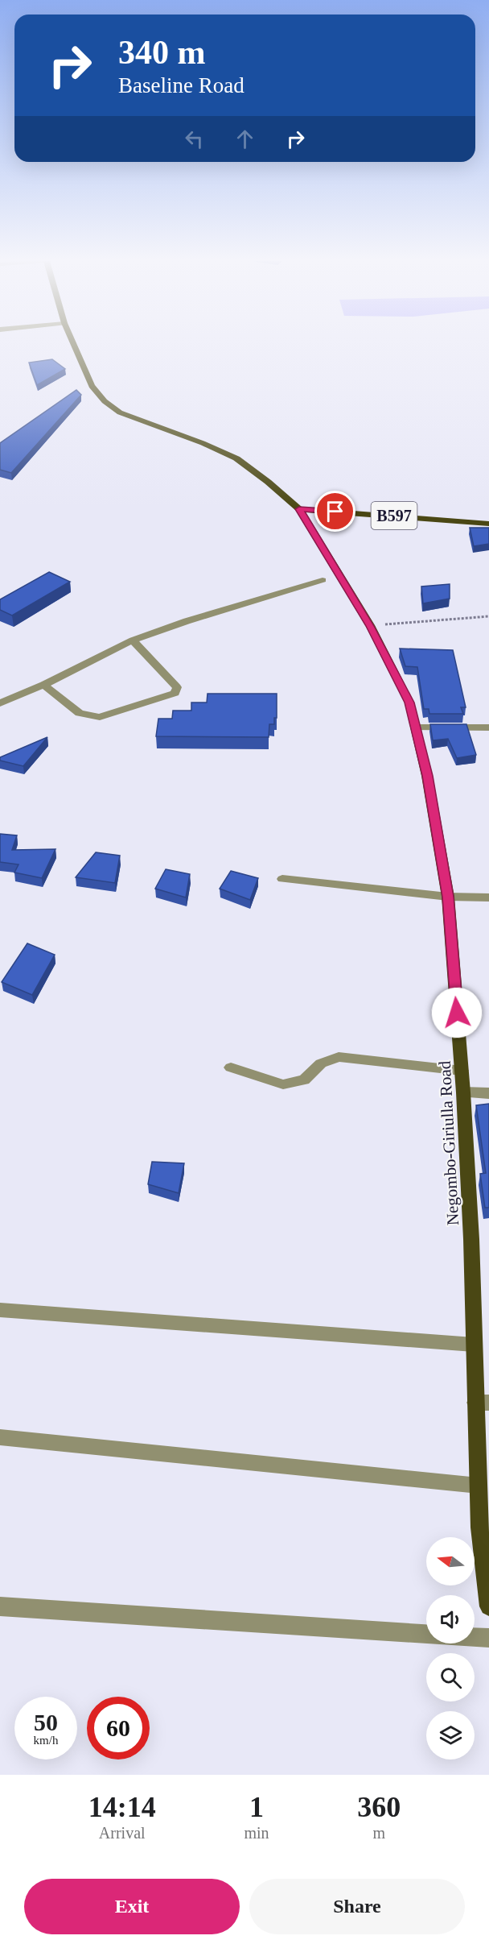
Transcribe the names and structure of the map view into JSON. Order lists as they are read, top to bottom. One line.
{"streets":{"main road":["B597","Negombo-Giriulla Road"]},"crossings":[["B597","Negombo-Giriulla Road"]],"north":"left","page":{"turn":["340 m","Baseline Road"],"speed":"50 km/h","limit":"60","eta":["14:14","Arrival","1","min","360","m"],"buttons":["Exit","Share"]}}
